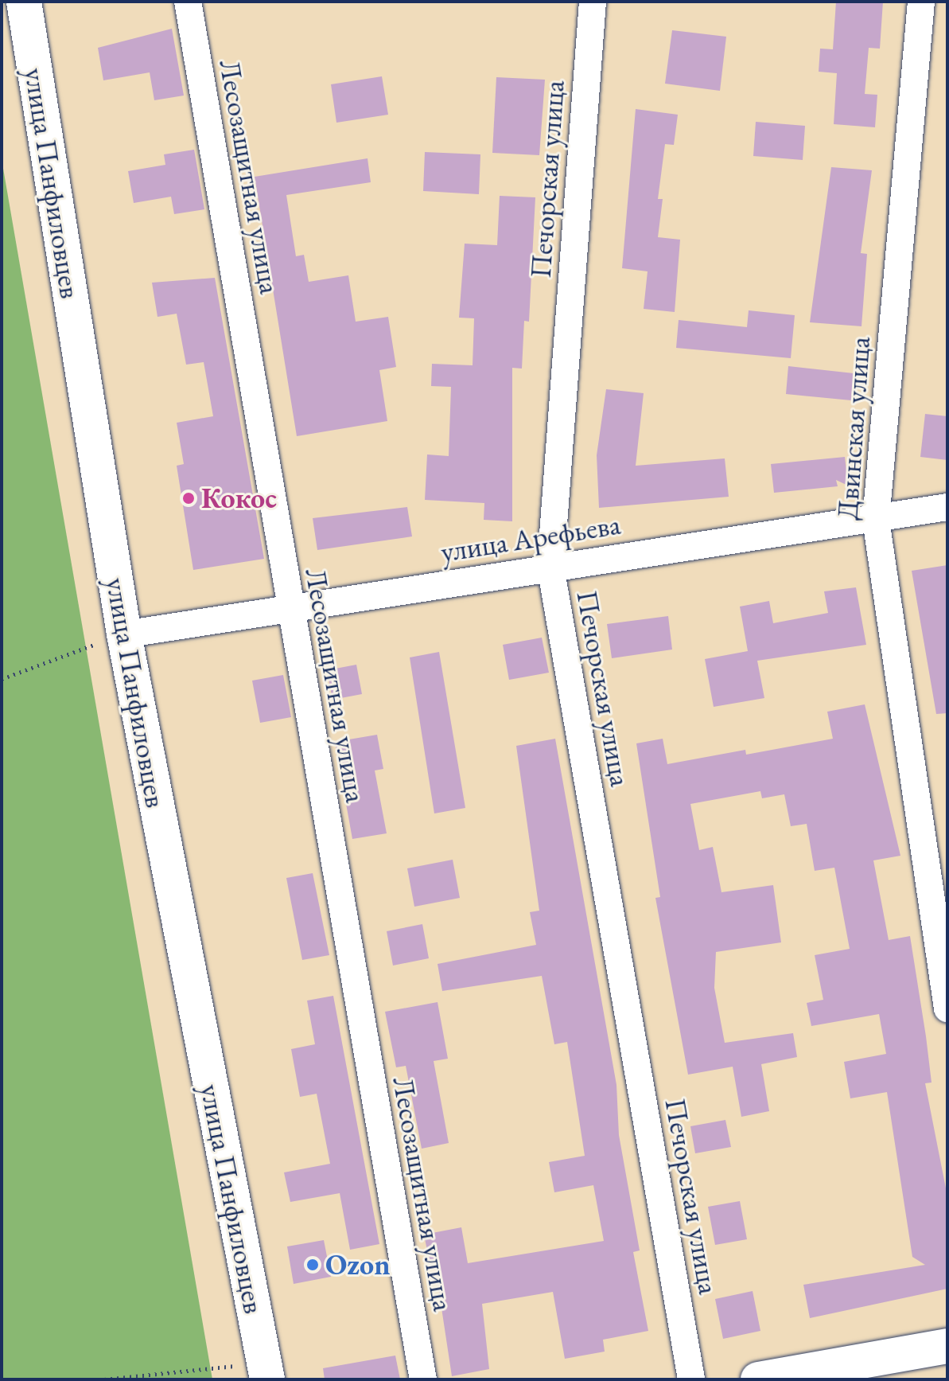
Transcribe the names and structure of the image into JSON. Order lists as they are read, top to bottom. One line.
{"streets":{"main road":["улица Панфиловцев"],"street":["Лесозащитная улица","Печорская улица","Двинская улица","улица Арефьева"]},"crossings":[["Лесозащитная улица","улица Арефьева"],["Печорская улица","улица Арефьева"],["улица Панфиловцев","улица Арефьева"],["Двинская улица","улица Арефьева"]],"places":["Кокос","Ozon"]}
